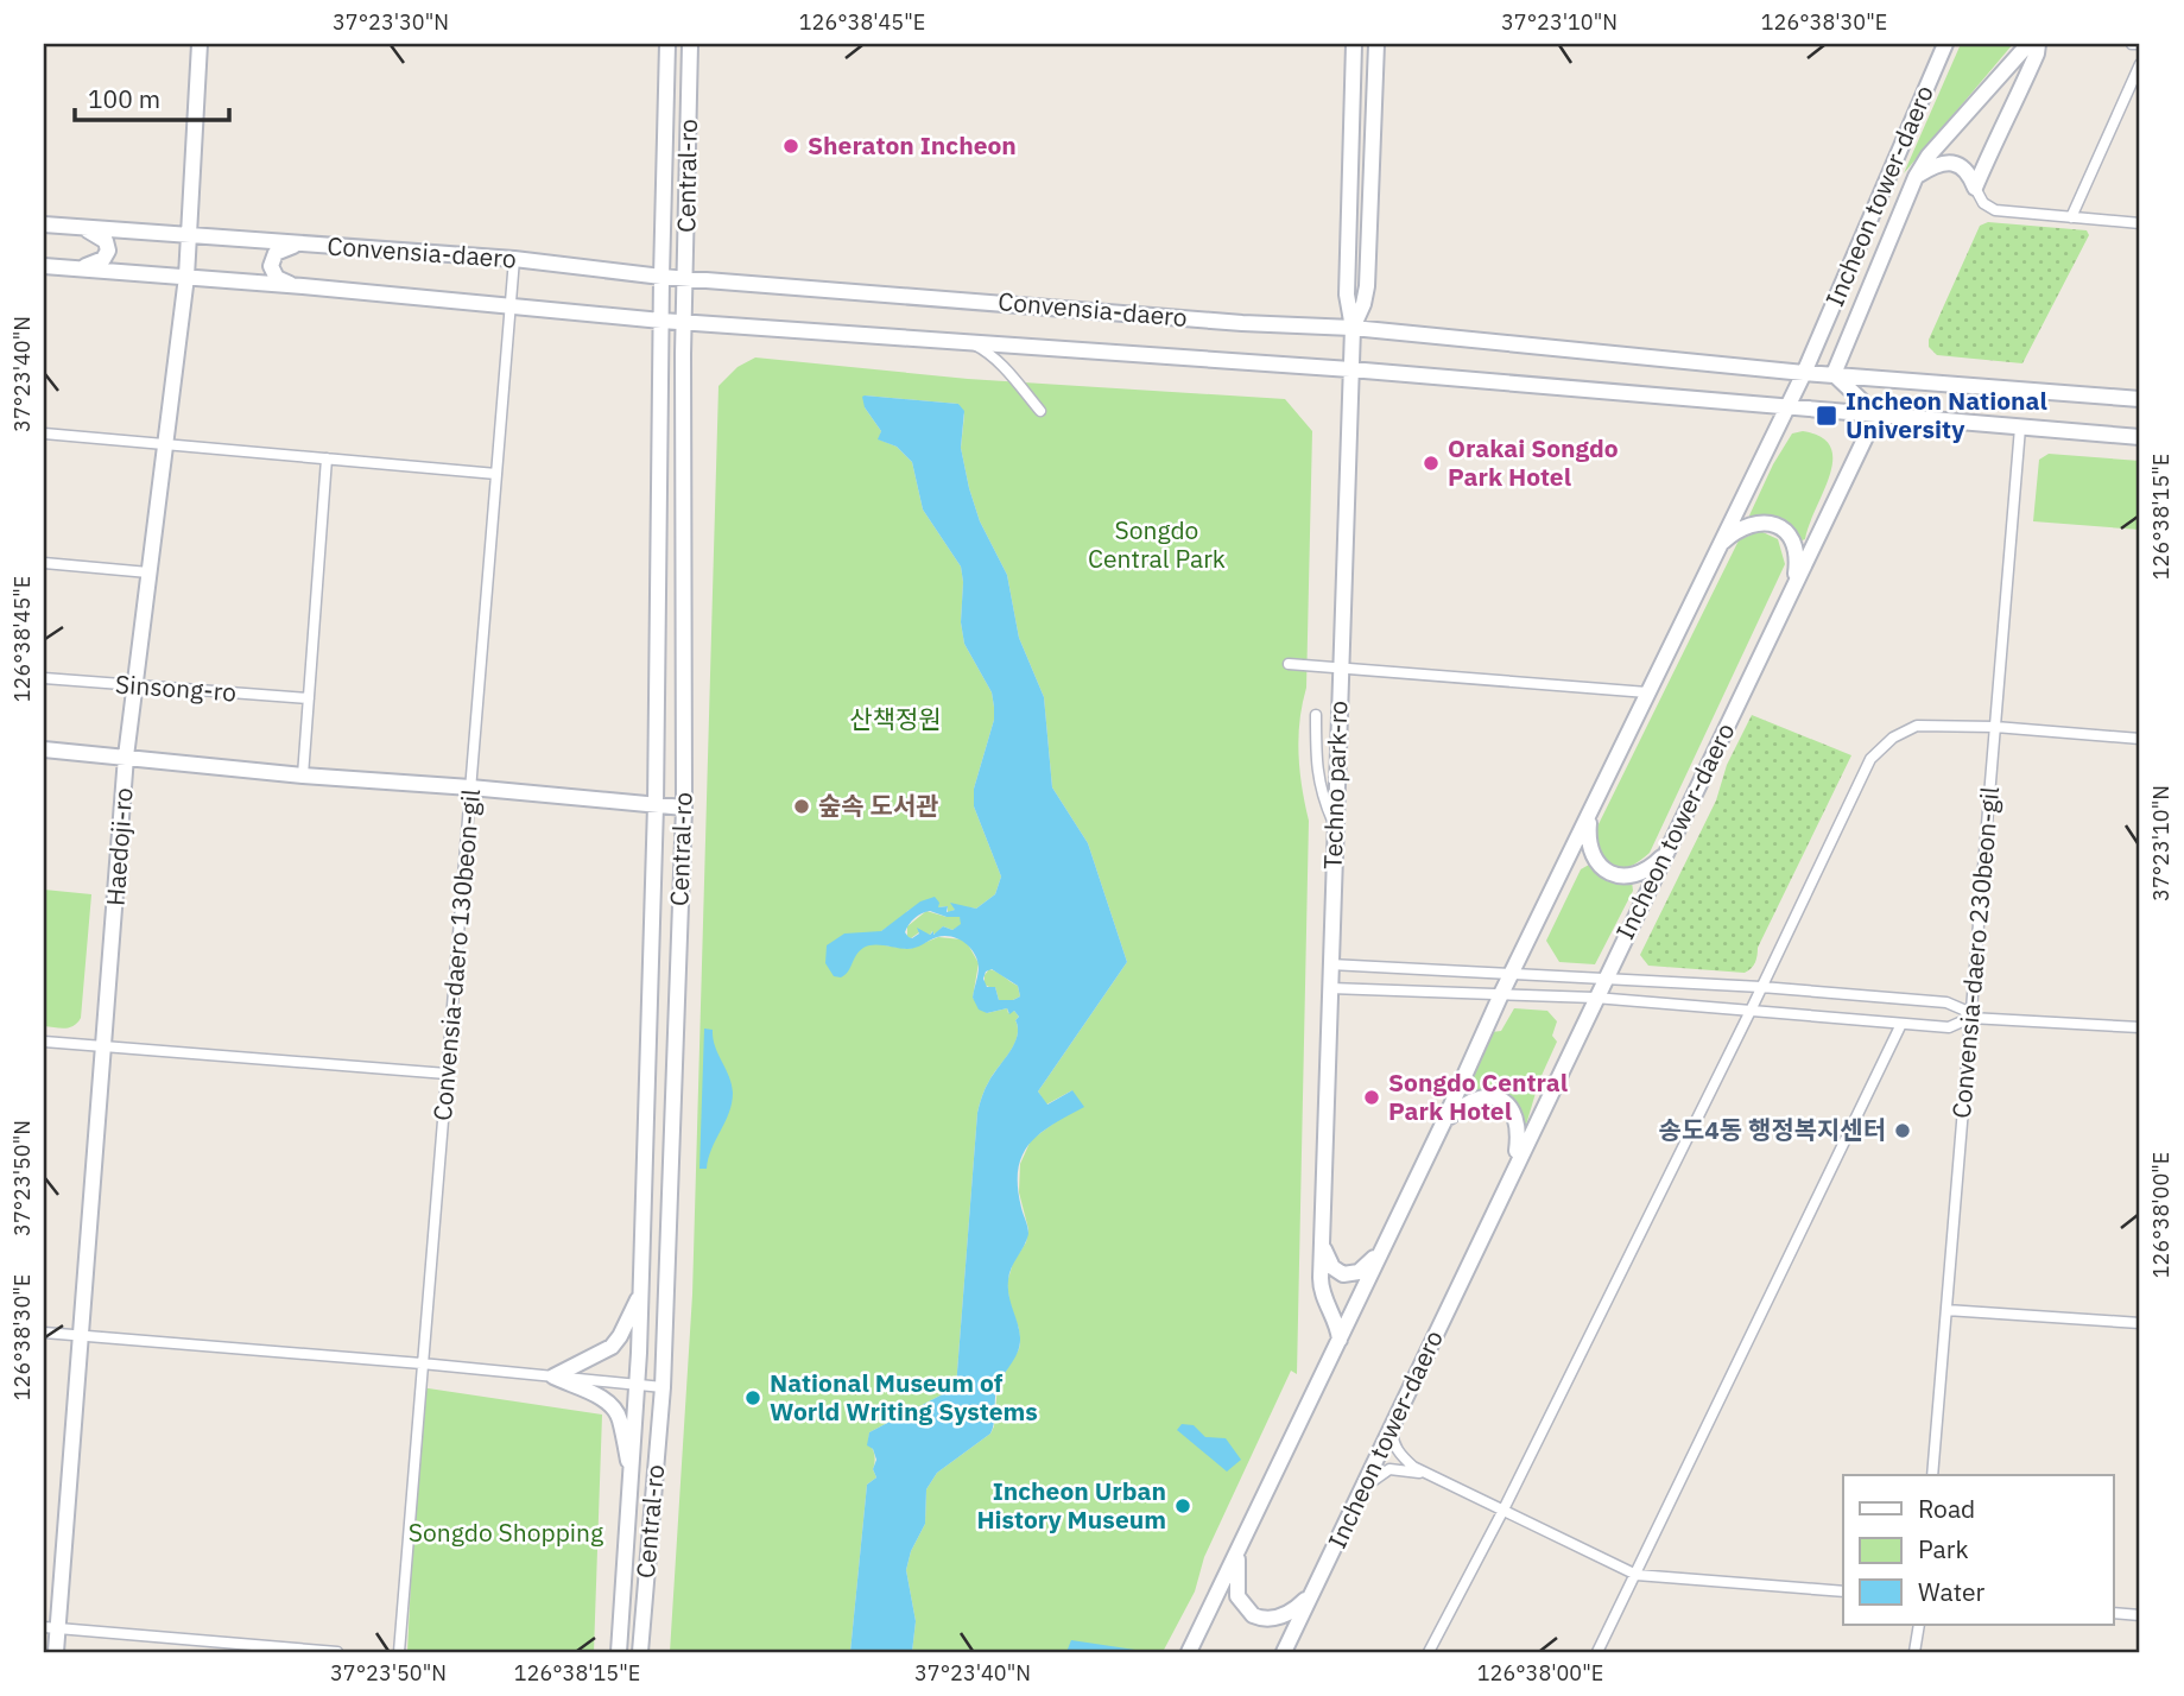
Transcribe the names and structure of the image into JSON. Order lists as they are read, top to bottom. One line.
{"streets":{"main road":["Central-ro","Incheon tower-daero","Convensia-daero","Techno park-ro","Haedoji-ro"],"street":["Sinsong-ro","Convensia-daero 230beon-gil","Convensia-daero 130beon-gil"]},"crossings":[["Central-ro","Convensia-daero"],["Incheon tower-daero","Convensia-daero"],["Incheon tower-daero","Techno park-ro"],["Convensia-daero","Techno park-ro"],["Convensia-daero","Haedoji-ro"],["Convensia-daero","Convensia-daero 130beon-gil"],["Sinsong-ro","Haedoji-ro"]],"parks":["Songdo Central Park","산책정원","Songdo Shopping"],"places":{"other":["Sheraton Incheon","Orakai Songdo Park Hotel","숲속 도서관","Songdo Central Park Hotel","송도4동 행정복지센터","National Museum of World Writing Systems","Incheon Urban History Museum"],"transit":["Incheon National University"]},"legend":["Road","Park","Water"],"scale_bar":"100 m","coordinates":["37°23'30\"N","126°38'45\"E","37°23'10\"N","126°38'30\"E","37°23'40\"N","126°38'15\"E","37°23'50\"N","126°38'00\"E"]}
